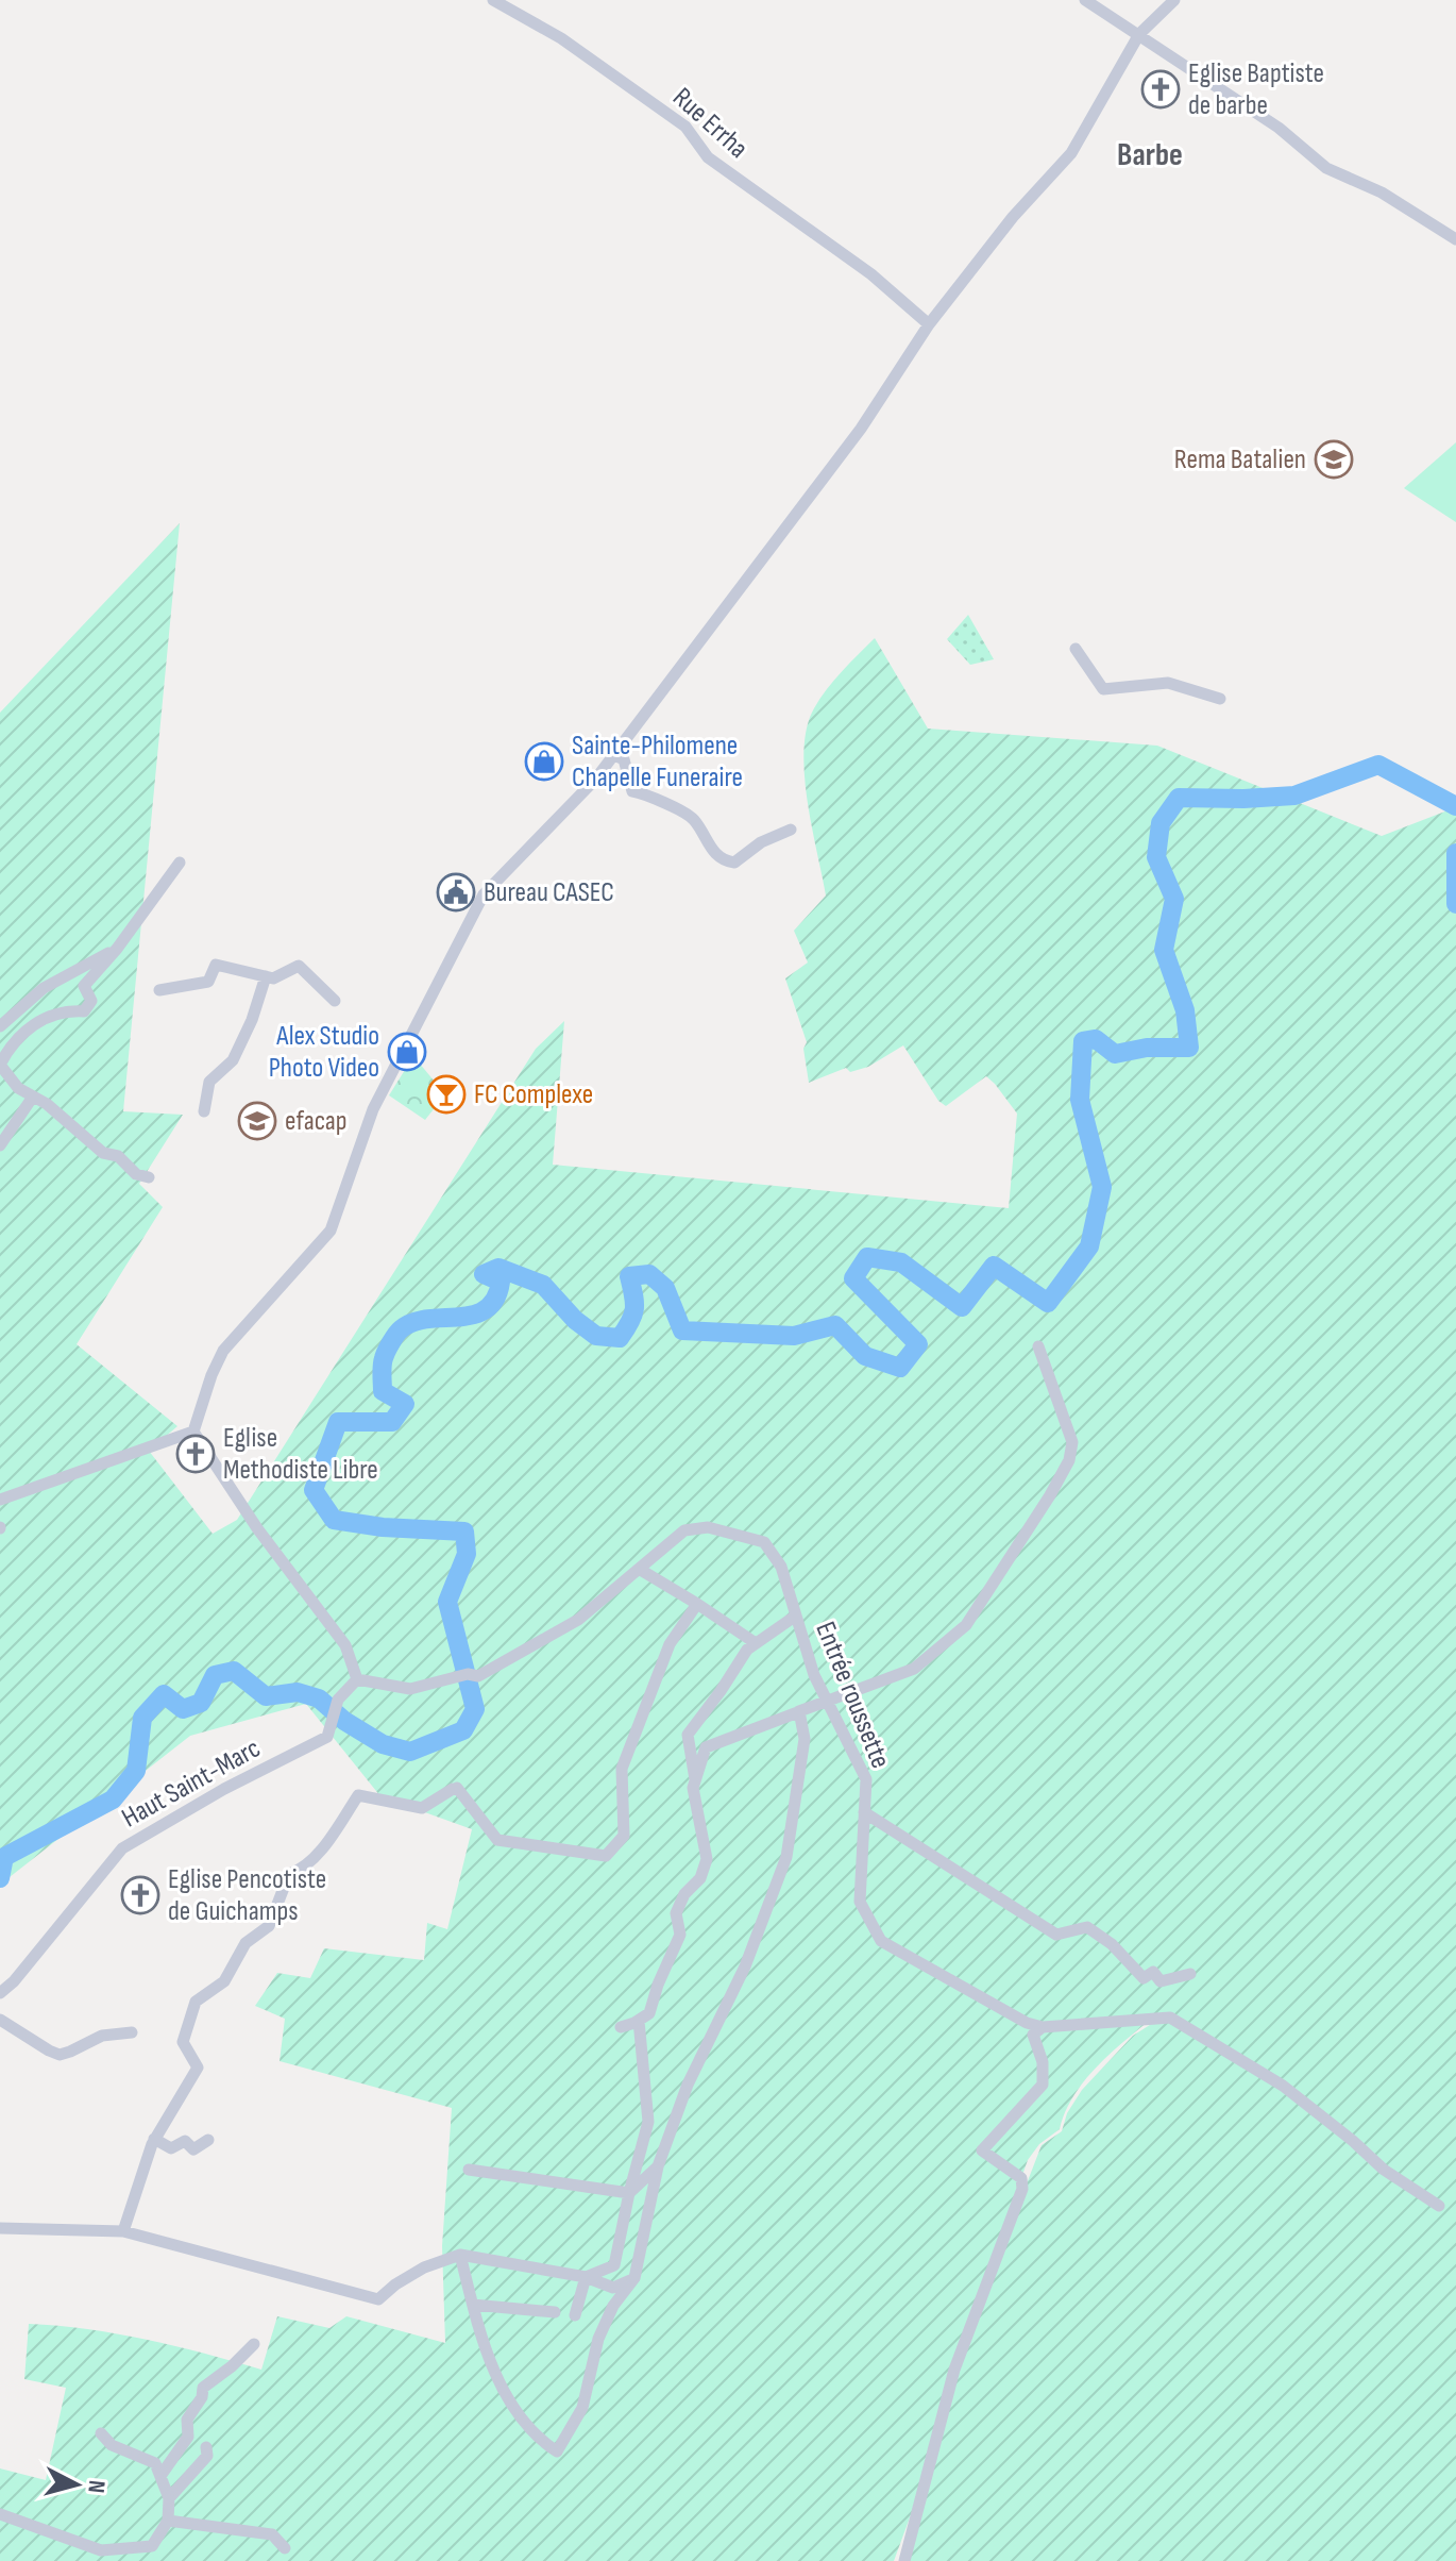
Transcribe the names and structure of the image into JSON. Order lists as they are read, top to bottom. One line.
{"streets":{"street":["Rue Errha","Entrée roussette","Haut Saint-Marc"]},"crossings":[["Entrée roussette","Haut Saint-Marc"]],"districts":["Barbe"],"places":{"church":["Eglise Baptiste de barbe","Eglise Methodiste Libre","Eglise Pencotiste de Guichamps"],"school or university":["Rema Batalien","efacap"],"shop":["Sainte-Philomene Chapelle Funeraire","Alex Studio Photo Video"],"public building":["Bureau CASEC"],"bar":["FC Complexe"]},"north":"right"}
